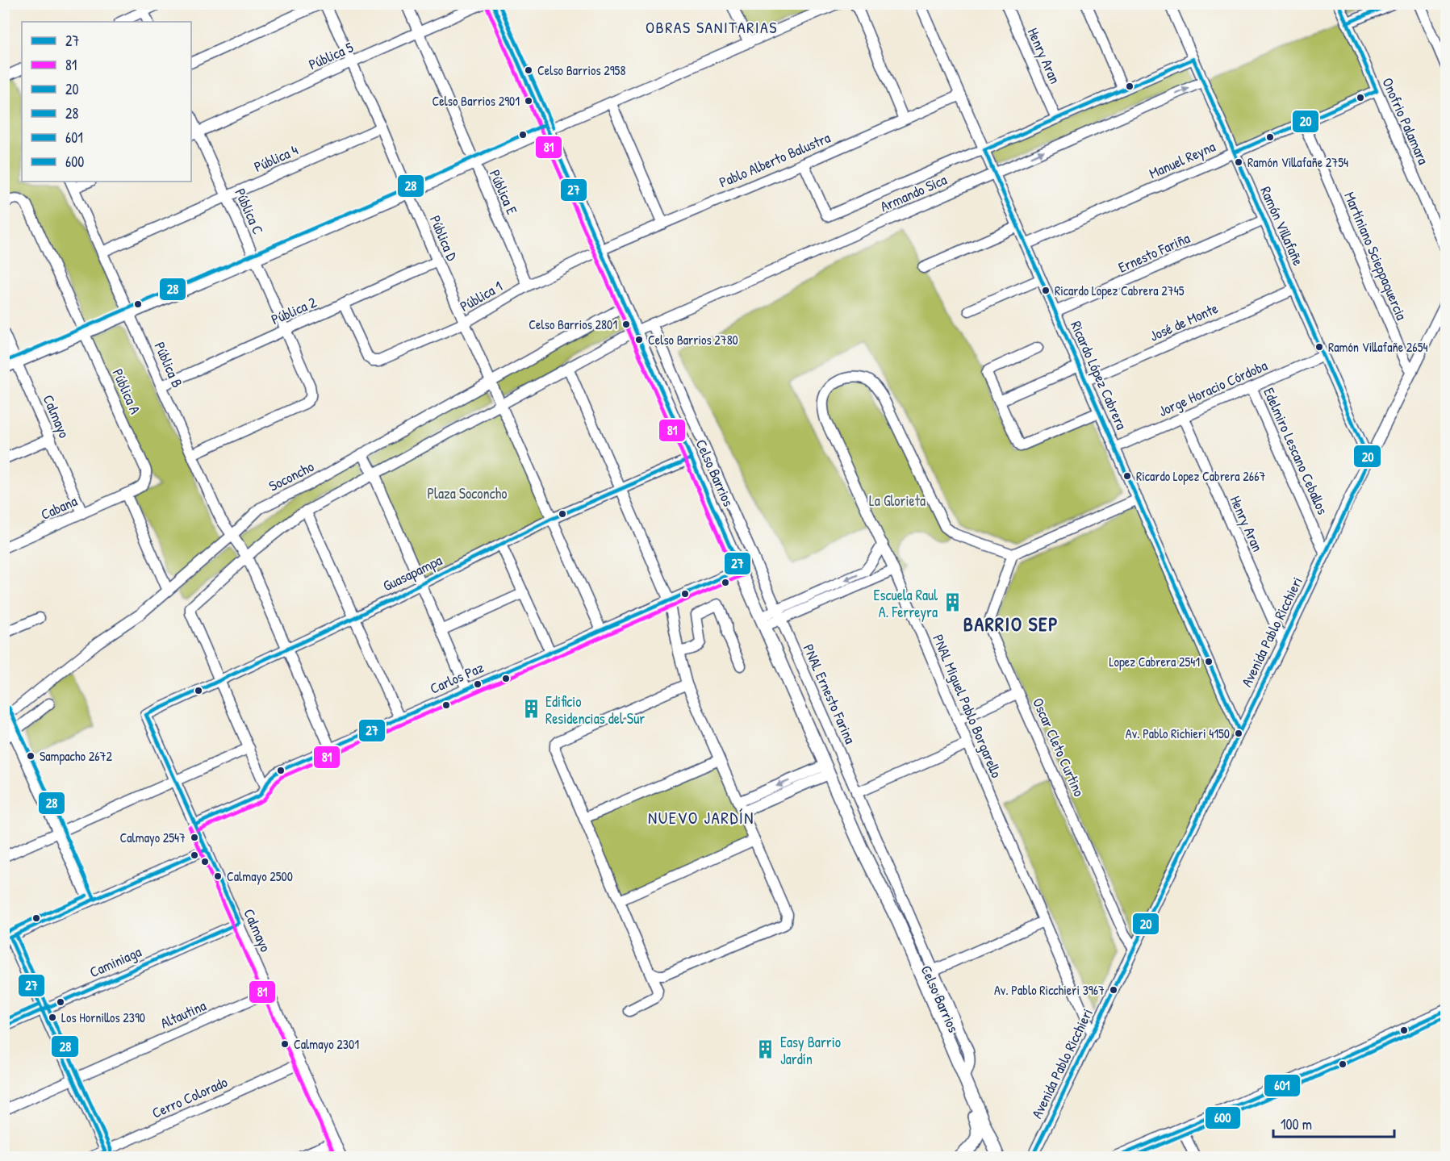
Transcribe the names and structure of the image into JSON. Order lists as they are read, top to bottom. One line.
{"streets":{"main road":["Celso Barrios"],"street":["Pública 5","Henry Aran","Onofrio Palamara","Pública 4","Pablo Alberto Balustra","Manuel Reyna","Pública E","Armando Sica","Pública C","Ramón Villafañe","Pública D","Ernesto Fariña","Martíniano Scieppaquercia","Pública 1","Pública 2","José de Monte","Pública B","Ricardo López Cabrera","Jorge Horacio Córdoba","Pública A","Calmayo","Edelmiro Lescano Ceballos","Soconcho","Cabana","Guasapampa","Avenida Pablo Ricchieri","Carlos Paz","PNAL Ernesto Farina","PNAL Miguel Pablo Borgarello","Oscar Cleto Curtino","Caminiaga","Altautina","Cerro Colorado"]},"crossings":[["Pública 5","Pública E"],["Pública 5","Pública C"],["Pública 5","Pública D"],["Henry Aran","Armando Sica"],["Henry Aran","Jorge Horacio Córdoba"],["Henry Aran","Avenida Pablo Ricchieri"],["Onofrio Palamara","Manuel Reyna"],["Pública 4","Pública C"],["Pública 4","Pública D"],["Pública 4","Pública B"],["Pablo Alberto Balustra","Armando Sica"],["Pablo Alberto Balustra","Pública 1"],["Pablo Alberto Balustra","Ricardo López Cabrera"],["Pablo Alberto Balustra","Celso Barrios"],["Manuel Reyna","Ramón Villafañe"],["Manuel Reyna","Martíniano Scieppaquercia"],["Manuel Reyna","Ricardo López Cabrera"],["Pública E","Pública 1"],["Armando Sica","Ramón Villafañe"],["Armando Sica","Ricardo López Cabrera"],["Armando Sica","Celso Barrios"],["Armando Sica","PNAL Ernesto Farina"],["Pública C","Pública 2"],["Pública C","Pública B"],["Ramón Villafañe","Ernesto Fariña"],["Ramón Villafañe","José de Monte"],["Ramón Villafañe","Jorge Horacio Córdoba"],["Ramón Villafañe","Avenida Pablo Ricchieri"],["Pública D","Pública 1"],["Pública D","Pública 2"],["Pública D","Soconcho"],["Pública D","Guasapampa"],["Pública D","Carlos Paz"],["Ernesto Fariña","Ricardo López Cabrera"],["Martíniano Scieppaquercia","Avenida Pablo Ricchieri"],["Pública 1","Pública 2"],["Pública 1","Celso Barrios"],["Pública 2","Pública B"],["José de Monte","Ricardo López Cabrera"],["Pública B","Soconcho"],["Pública B","Guasapampa"],["Pública B","Carlos Paz"],["Ricardo López Cabrera","Jorge Horacio Córdoba"],["Ricardo López Cabrera","Avenida Pablo Ricchieri"],["Jorge Horacio Córdoba","Edelmiro Lescano Ceballos"],["Pública A","Cabana"],["Calmayo","Cabana"],["Calmayo","Guasapampa"],["Calmayo","Carlos Paz"],["Calmayo","Caminiaga"],["Calmayo","Altautina"],["Calmayo","Cerro Colorado"],["Edelmiro Lescano Ceballos","Avenida Pablo Ricchieri"],["Celso Barrios","Soconcho"],["Celso Barrios","Guasapampa"],["Celso Barrios","Carlos Paz"],["Celso Barrios","PNAL Ernesto Farina"],["Avenida Pablo Ricchieri","PNAL Miguel Pablo Borgarello"],["Avenida Pablo Ricchieri","Oscar Cleto Curtino"],["PNAL Miguel Pablo Borgarello","Oscar Cleto Curtino"]],"districts":["OBRAS SANITARIAS","BARRIO SEP","NUEVO JARDÍN"],"parks":["Plaza Soconcho","La Glorieta"],"places":{"other":["Celso Barrios 2958","Celso Barrios 2901","Ramón Villafañe 2754","Ricardo Lopez Cabrera 2745","Celso Barrios 2801","Celso Barrios 2780","Ramón Villafañe 2654","Ricardo Lopez Cabrera 2667","Lopez Cabrera 2541","Av. Pablo Richieri 4150","Sampacho 2672","Calmayo 2547","Calmayo 2500","Av. Pablo Ricchieri 3967","Los Hornillos 2390","Calmayo 2301"],"building":["Escuela Raul A. Ferreyra","Edificio Residencias del Sur","Easy Barrio Jardín"]},"lines":["transit line 27","transit line 20","transit line 28","transit line 81","transit line 601","transit line 600"],"legend":["27","81","20","28","601","600"],"scale_bar":"100 m"}
